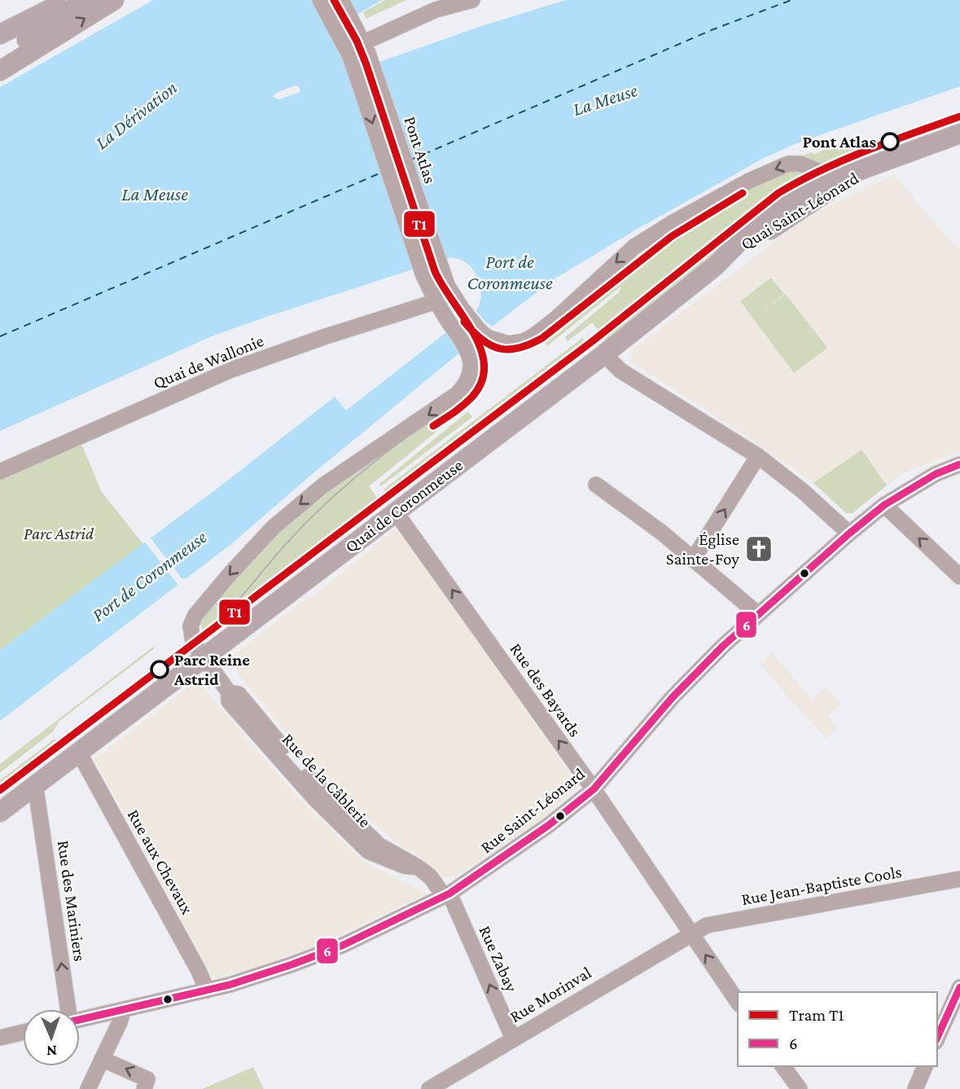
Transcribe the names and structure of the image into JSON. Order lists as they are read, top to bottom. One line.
{"streets":{"main road":["Quai Saint-Léonard","Quai de Coronmeuse"],"street":["Pont Atlas","Quai de Wallonie","Rue des Bayards","Rue de la Câblerie","Rue Saint-Léonard","Rue aux Chevaux","Rue Jean-Baptiste Cools","Rue des Mariniers","Rue Zabay","Rue Morinval"]},"crossings":[["Pont Atlas","Quai Saint-Léonard"],["Quai Saint-Léonard","Quai de Coronmeuse"],["Quai de Coronmeuse","Rue des Bayards"],["Quai de Coronmeuse","Rue de la Câblerie"],["Quai de Coronmeuse","Rue aux Chevaux"],["Quai de Coronmeuse","Rue des Mariniers"],["Rue des Bayards","Rue Saint-Léonard"],["Rue des Bayards","Rue Jean-Baptiste Cools"],["Rue des Bayards","Rue Morinval"],["Rue de la Câblerie","Rue Saint-Léonard"],["Rue de la Câblerie","Rue Zabay"],["Rue Saint-Léonard","Rue aux Chevaux"],["Rue Saint-Léonard","Rue Zabay"],["Rue Jean-Baptiste Cools","Rue Morinval"],["Rue Zabay","Rue Morinval"]],"one_way":["Rue des Bayards","Rue des Mariniers","Rue Zabay"],"water":["La Meuse","La Dérivation","Port de Coronmeuse"],"parks":["Parc Astrid"],"places":{"other":["Pont Atlas","Parc Reine Astrid"],"church":["Église Sainte-Foy"]},"lines":["tram line T1","transit line 6"],"legend":["Tram T1","6"],"north":"bottom"}
